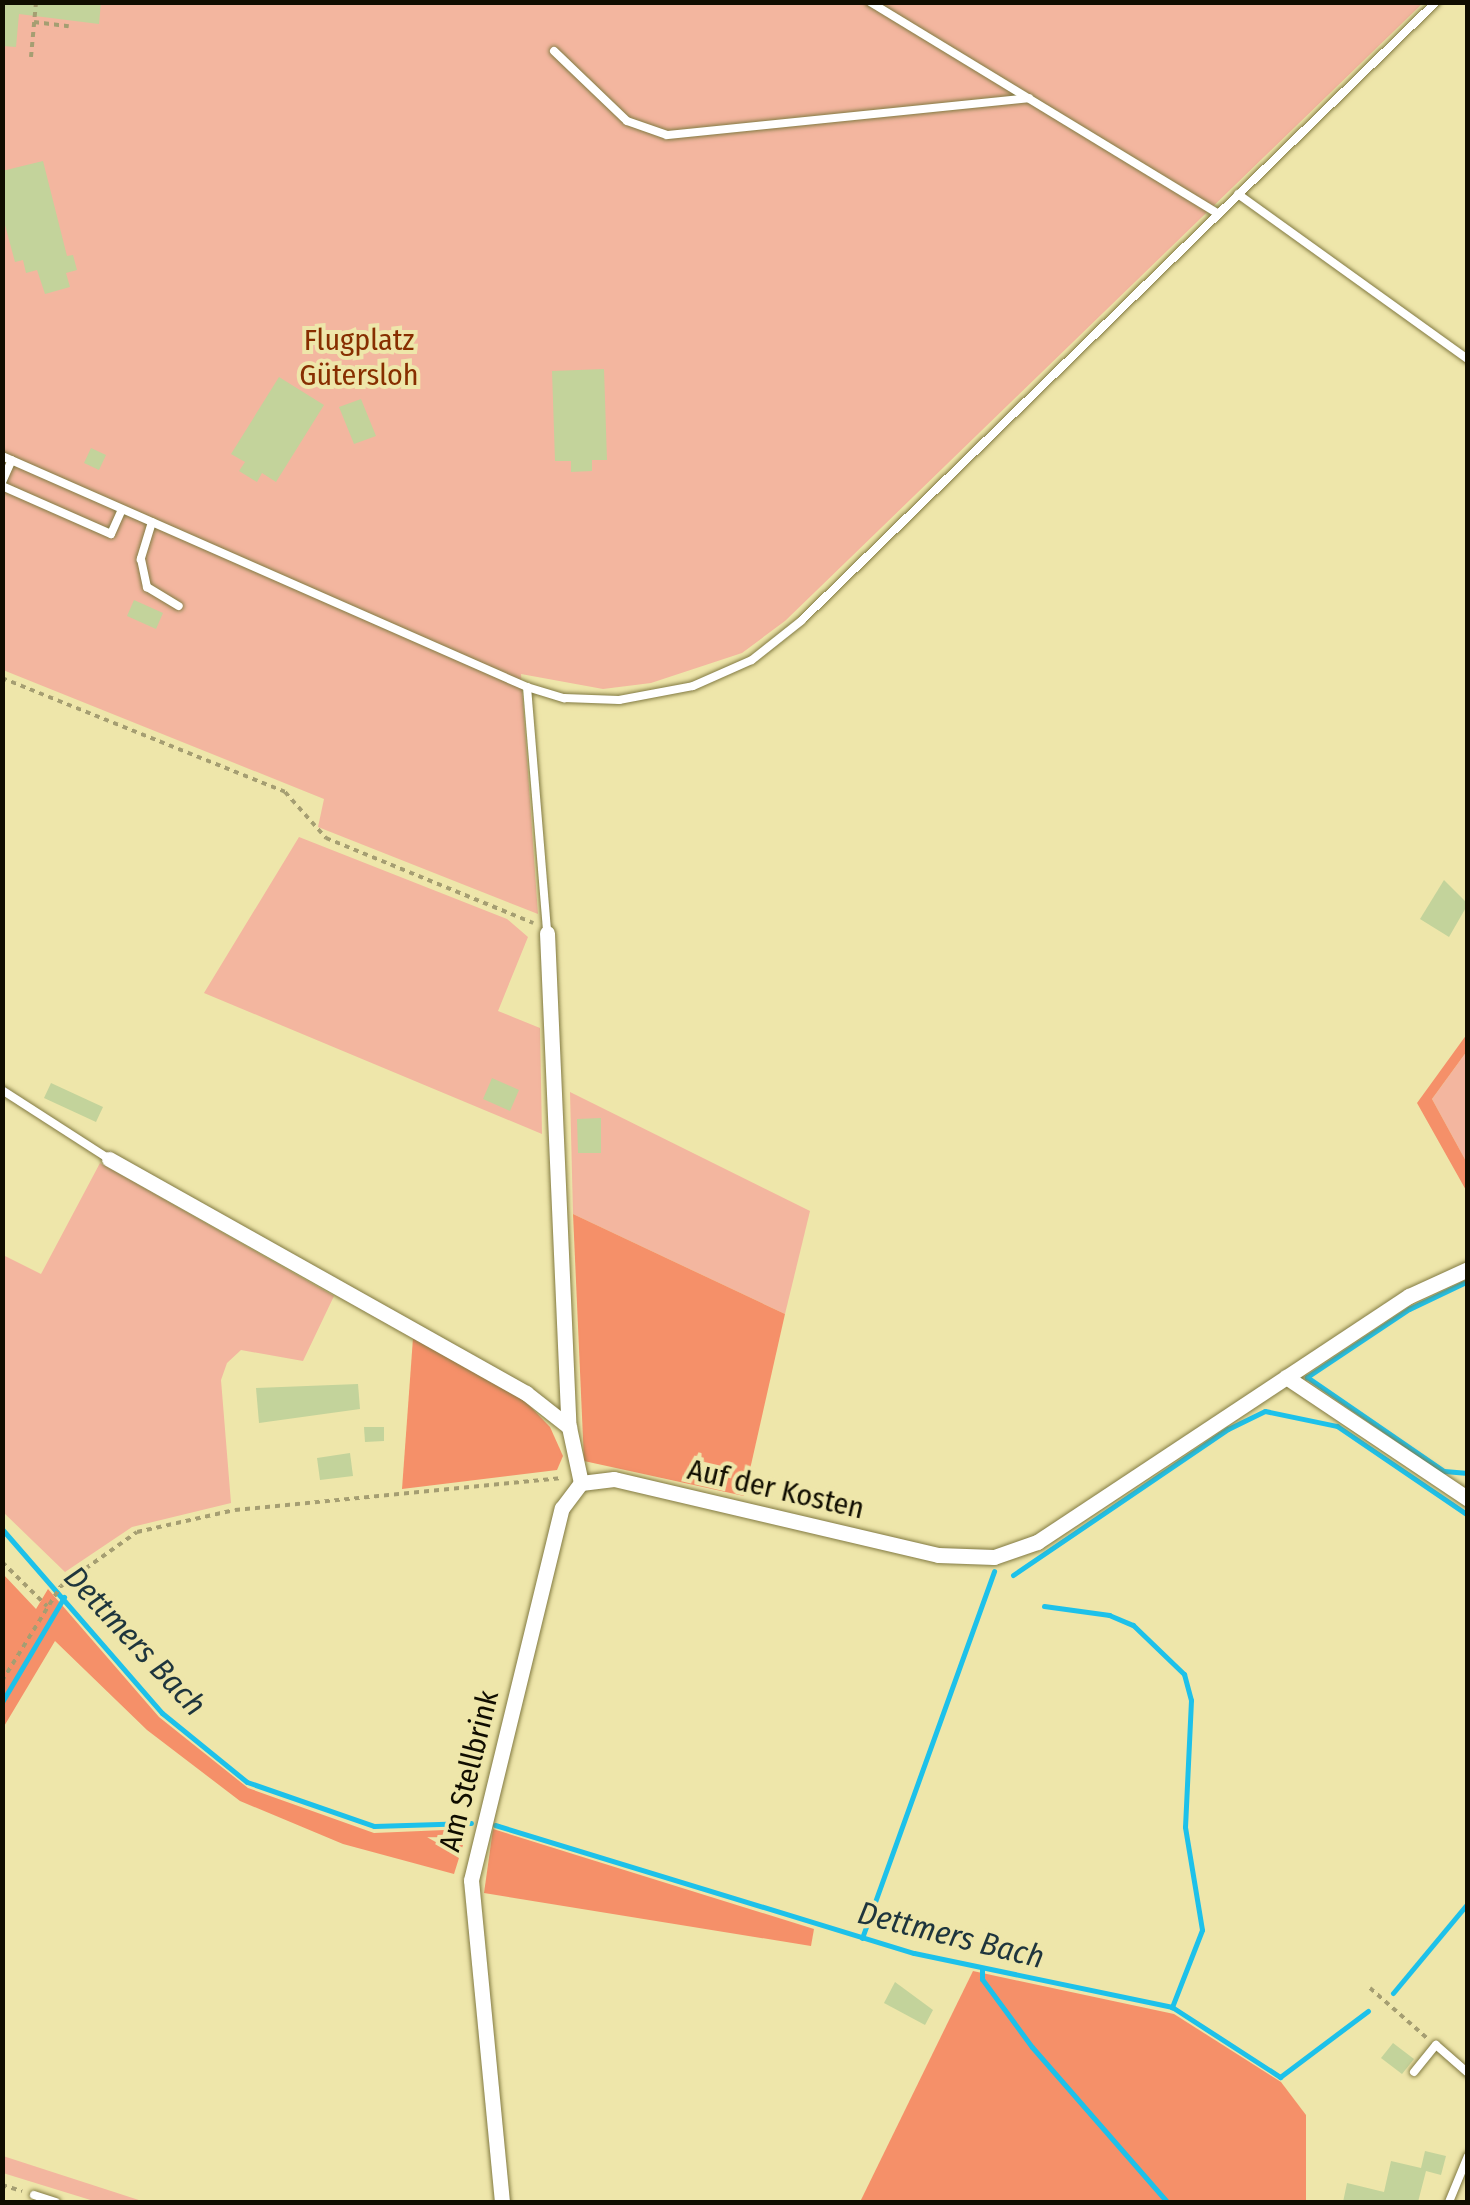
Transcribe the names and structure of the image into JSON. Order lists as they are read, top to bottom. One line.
{"streets":{"street":["Auf der Kosten","Am Stellbrink"]},"crossings":[["Auf der Kosten","Am Stellbrink"]],"water":["Dettmers Bach"],"parks":["Flugplatz Gütersloh"]}
